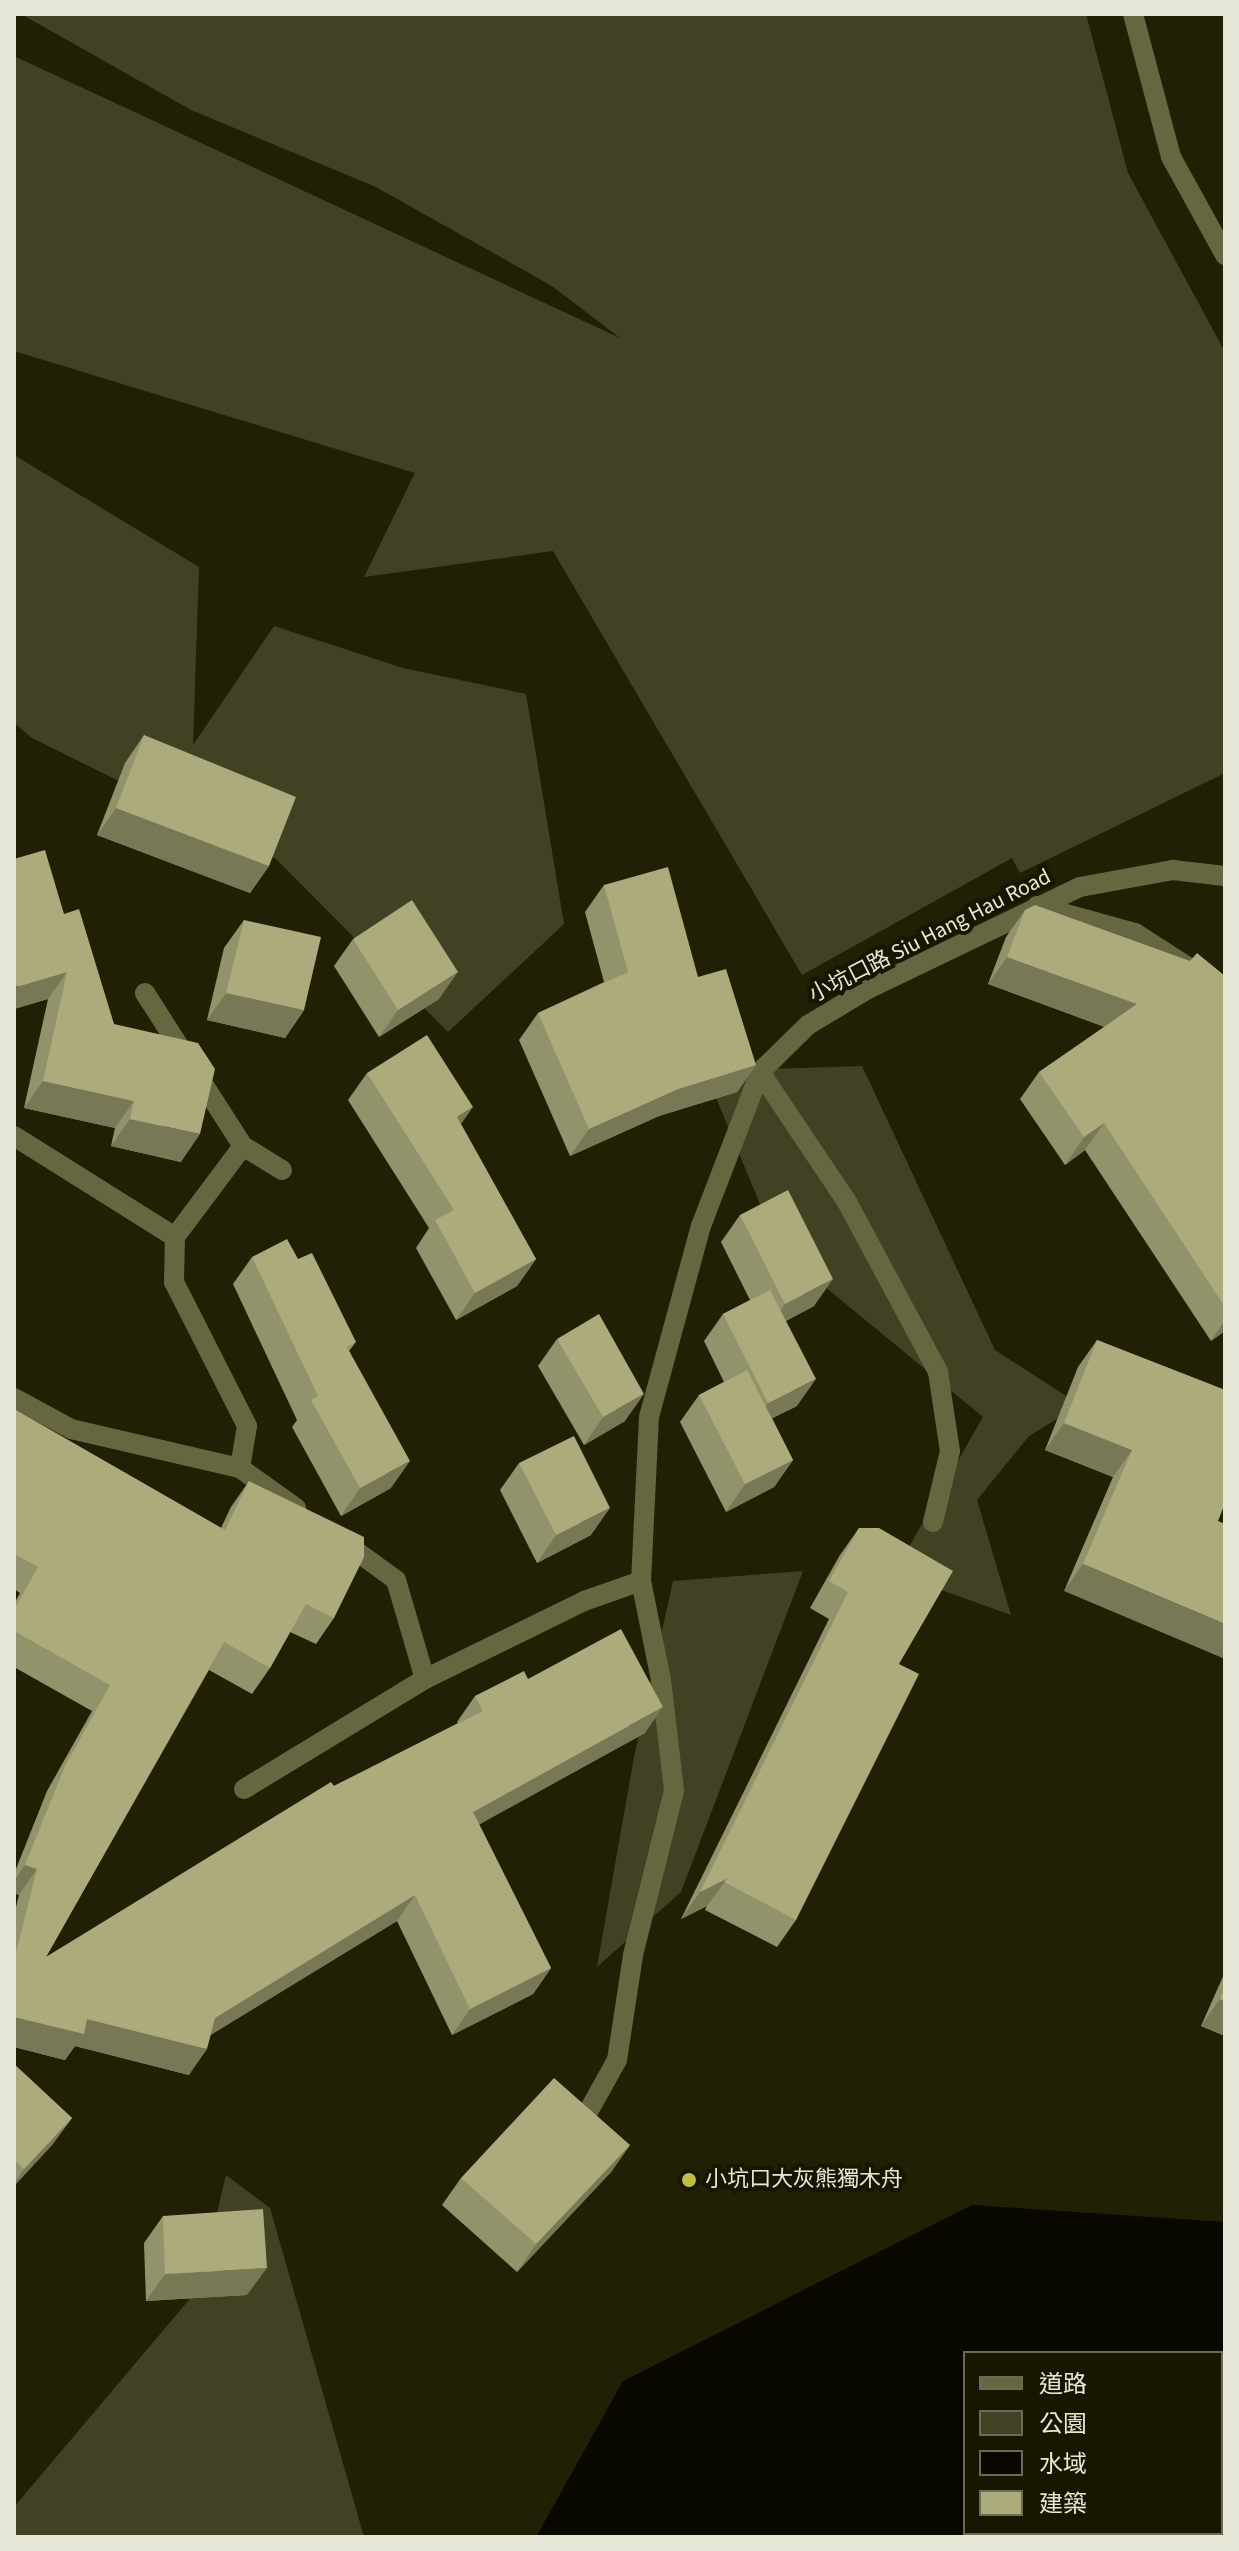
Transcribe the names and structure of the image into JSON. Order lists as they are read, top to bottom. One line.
{"streets":{"street":["小坑口路 Siu Hang Hau Road"]},"places":["小坑口大灰熊獨木舟"],"legend":["道路","公園","水域","建築"]}
